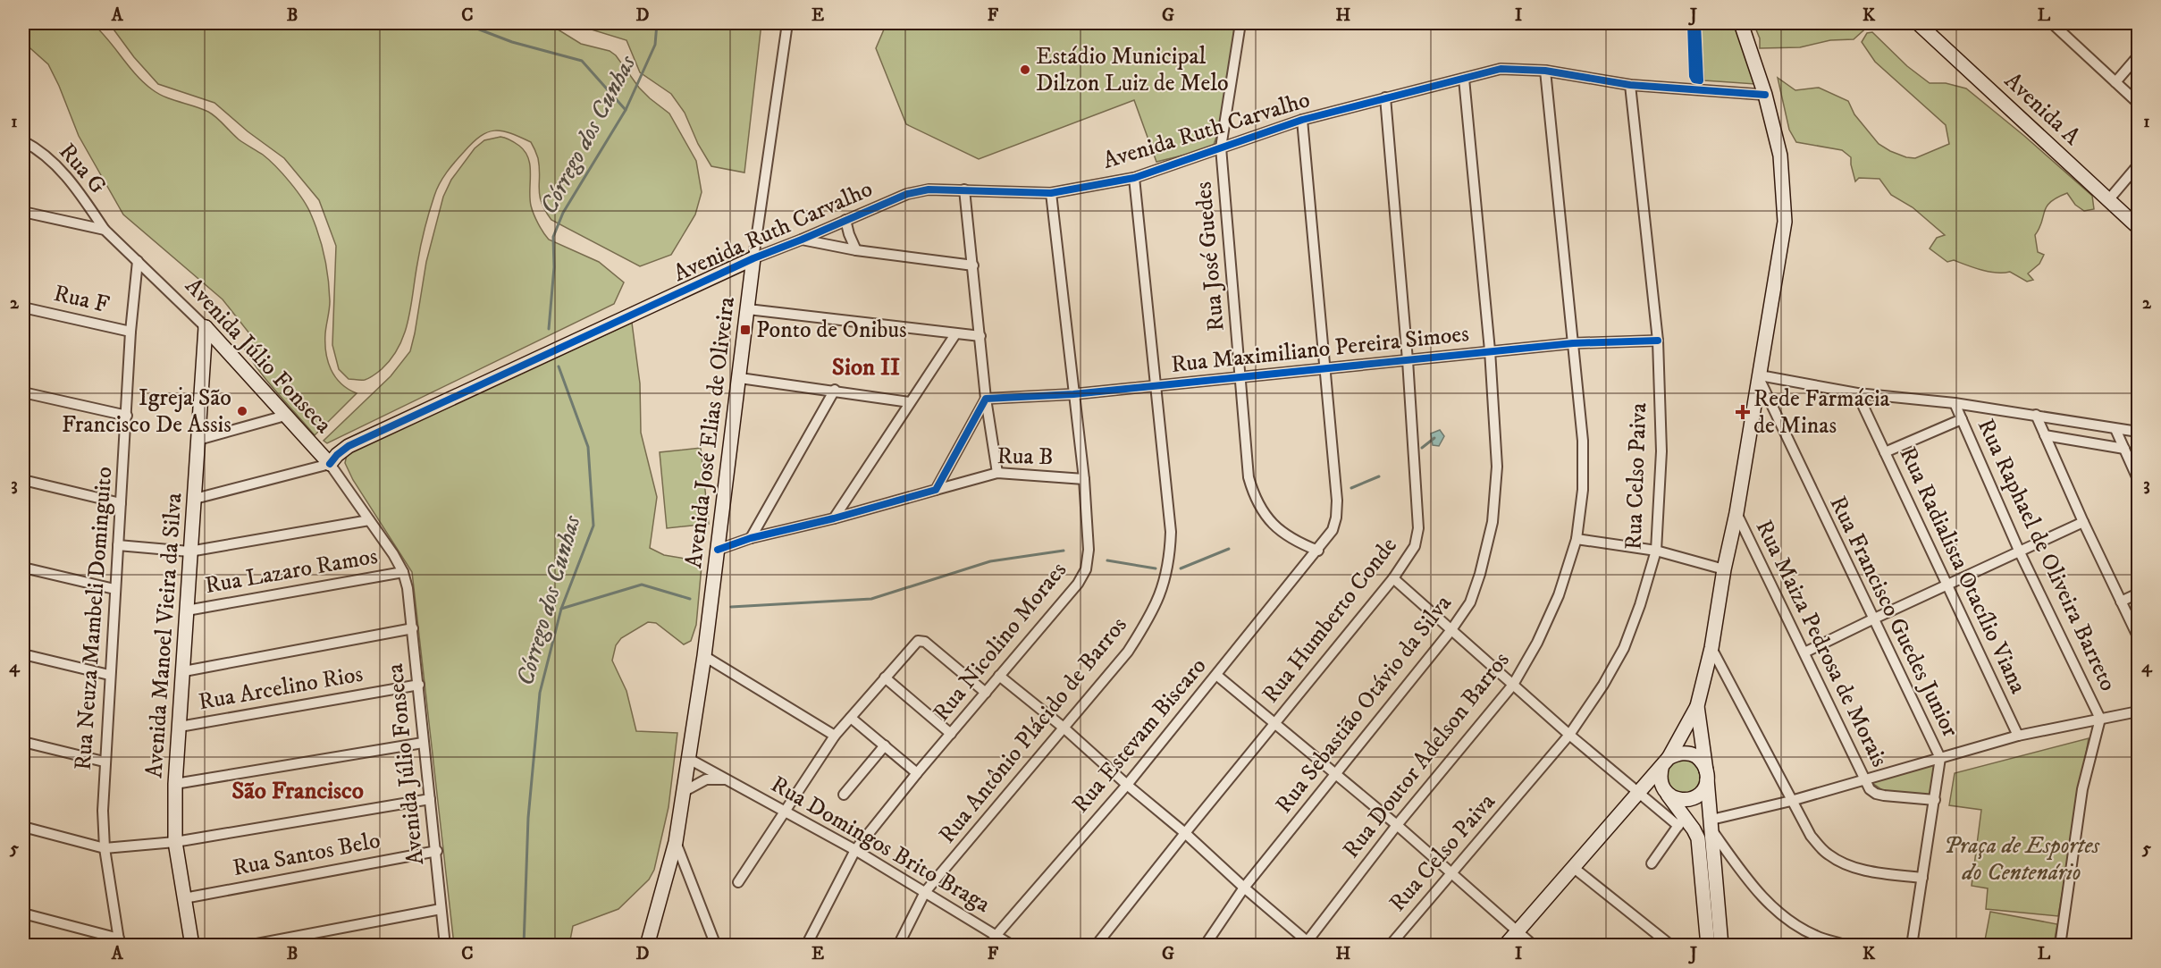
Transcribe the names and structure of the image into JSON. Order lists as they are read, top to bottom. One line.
{"streets":{"street":["Avenida A","Avenida Ruth Carvalho","Rua G","Rua José Guedes","Rua F","Rua Maximiliano Pereira Simoes","Avenida Júlio Fonseca","Avenida José Elias de Oliveira","Rua B","Rua Celso Paiva","Rua Raphael de Oliveira Barreto","Rua Radialista Otacílio Viana","Rua Lazaro Ramos","Rua Francisco Guedes Junior","Rua Neuza Mambeli Dominguito","Rua Humberto Conde","Avenida Manoel Vieira da Silva","Rua Nicolino Moraes","Rua Maiza Pedrosa de Morais","Rua Arcelino Rios","Rua Sebastião Otávio da Silva","Rua Antônio Plácido de Barros","Rua Estevam Biscaro","Rua Doutor Adelson Barros","Rua Domingos Brito Braga","Rua Santos Belo"]},"crossings":[["Avenida Ruth Carvalho","Rua José Guedes"],["Avenida Ruth Carvalho","Avenida Júlio Fonseca"],["Avenida Ruth Carvalho","Avenida José Elias de Oliveira"],["Avenida Ruth Carvalho","Rua Celso Paiva"],["Avenida Ruth Carvalho","Rua Humberto Conde"],["Avenida Ruth Carvalho","Rua Nicolino Moraes"],["Avenida Ruth Carvalho","Rua Sebastião Otávio da Silva"],["Avenida Ruth Carvalho","Rua Antônio Plácido de Barros"],["Avenida Ruth Carvalho","Rua Estevam Biscaro"],["Avenida Ruth Carvalho","Rua Doutor Adelson Barros"],["Rua G","Avenida Júlio Fonseca"],["Rua José Guedes","Rua Maximiliano Pereira Simoes"],["Rua José Guedes","Rua Estevam Biscaro"],["Rua F","Rua Neuza Mambeli Dominguito"],["Rua Maximiliano Pereira Simoes","Rua Celso Paiva"],["Rua Maximiliano Pereira Simoes","Rua Humberto Conde"],["Rua Maximiliano Pereira Simoes","Rua Nicolino Moraes"],["Rua Maximiliano Pereira Simoes","Rua Sebastião Otávio da Silva"],["Rua Maximiliano Pereira Simoes","Rua Antônio Plácido de Barros"],["Rua Maximiliano Pereira Simoes","Rua Estevam Biscaro"],["Rua Maximiliano Pereira Simoes","Rua Doutor Adelson Barros"],["Avenida Júlio Fonseca","Rua Lazaro Ramos"],["Avenida Júlio Fonseca","Rua Neuza Mambeli Dominguito"],["Avenida Júlio Fonseca","Avenida Manoel Vieira da Silva"],["Avenida Júlio Fonseca","Rua Arcelino Rios"],["Avenida Júlio Fonseca","Rua Santos Belo"],["Avenida José Elias de Oliveira","Rua B"],["Avenida José Elias de Oliveira","Rua Domingos Brito Braga"],["Rua B","Rua Nicolino Moraes"],["Rua Lazaro Ramos","Avenida Manoel Vieira da Silva"],["Rua Francisco Guedes Junior","Rua Maiza Pedrosa de Morais"],["Avenida Manoel Vieira da Silva","Rua Arcelino Rios"],["Avenida Manoel Vieira da Silva","Rua Santos Belo"],["Rua Nicolino Moraes","Rua Domingos Brito Braga"],["Rua Antônio Plácido de Barros","Rua Domingos Brito Braga"],["Rua Estevam Biscaro","Rua Domingos Brito Braga"]],"districts":["Sion II","São Francisco"],"water":["Córrego dos Cunhas"],"parks":["Praça de Esportes do Centenário"],"places":{"other":["Estádio Municipal Dilzon Luiz de Melo","Igreja São Francisco De Assis"],"transit":["Ponto de Onibus"],"health":["Rede Farmácia de Minas"]},"grid":{"columns":["A","B","C","D","E","F","G","H","I","J","K","L"],"rows":["1","2","3","4","5"]}}
